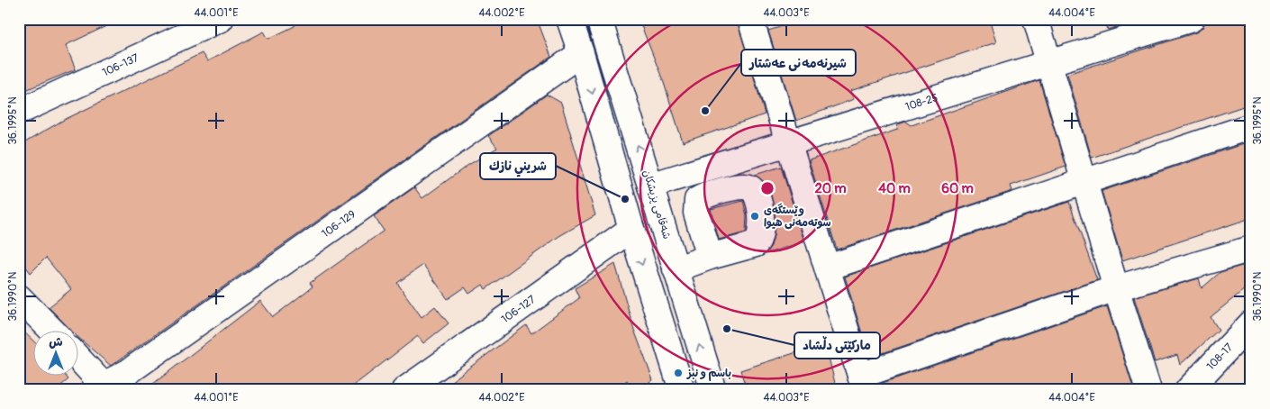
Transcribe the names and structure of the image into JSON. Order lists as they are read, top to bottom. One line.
{"streets":{"street":["106-137","108-25","شەقامی پزیشکان","106-129","106-127","108-17"]},"crossings":[["108-25","شەقامی پزیشکان"]],"places":["شیرنەمەنی عەشتار","شريني نازك","وێستگەی سوتەمەنی هیوا","مارکێتی دڵشاد","باسم و نبز"],"north":"top","coordinates":["44.001°E","44.002°E","44.003°E","44.004°E","36.1995°N","36.1990°N"],"rings":["20 m","40 m","60 m"]}
